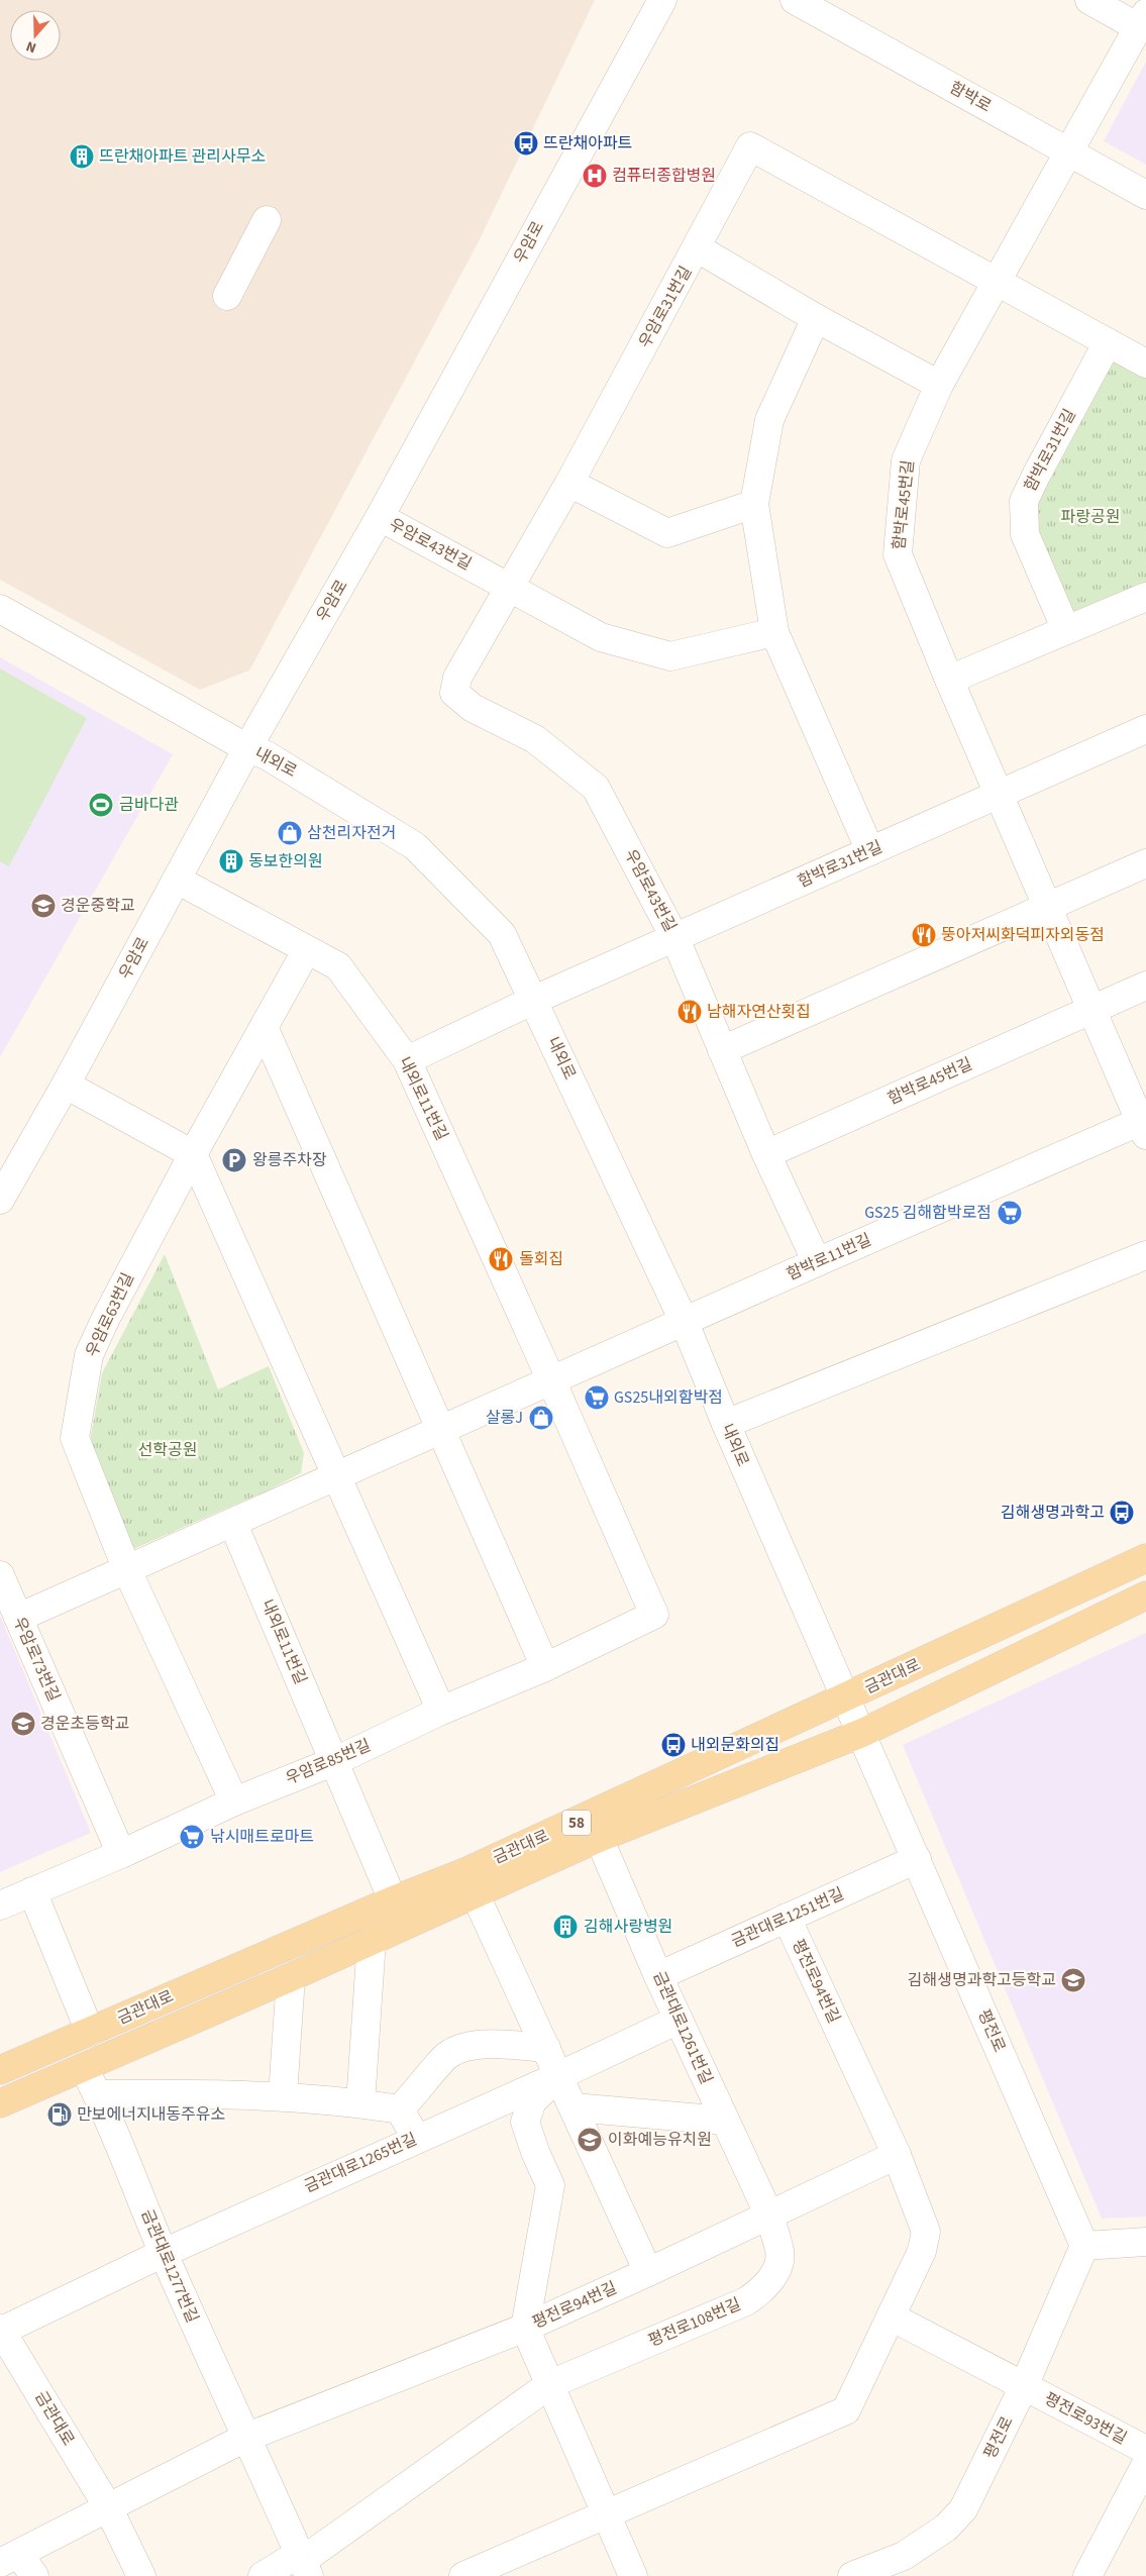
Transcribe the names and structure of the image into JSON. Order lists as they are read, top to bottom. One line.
{"streets":{"main road":["금관대로","58"],"street":["함박로","우암로","우암로31번길","함박로31번길","함박로45번길","우암로43번길","내외로","내외로11번길","함박로11번길","우암로63번길","우암로73번길","우암로85번길","금관대로1251번길","평전로94번길","금관대로1261번길","평전로","금관대로1265번길","금관대로1277번길","평전로108번길","평전로93번길"]},"crossings":[["함박로","함박로45번길"],["우암로","우암로43번길"],["우암로","내외로"],["우암로","내외로11번길"],["우암로31번길","함박로45번길"],["우암로31번길","우암로43번길"],["함박로31번길","함박로45번길"],["함박로31번길","우암로43번길"],["함박로31번길","내외로"],["함박로31번길","내외로11번길"],["함박로45번길","우암로43번길"],["함박로45번길","함박로11번길"],["우암로43번길","함박로11번길"],["내외로","함박로11번길"],["내외로","금관대로"],["내외로","평전로"],["내외로11번길","우암로63번길"],["내외로11번길","금관대로"],["내외로11번길","우암로85번길"],["우암로73번길","우암로85번길"],["금관대로","금관대로1261번길"],["금관대로","평전로"],["금관대로","금관대로1265번길"],["금관대로","금관대로1277번길"],["금관대로1251번길","평전로94번길"],["금관대로1251번길","금관대로1261번길"],["금관대로1251번길","평전로"],["평전로94번길","금관대로1261번길"],["평전로94번길","금관대로1277번길"],["평전로94번길","평전로108번길"],["금관대로1261번길","금관대로1265번길"],["금관대로1261번길","평전로108번길"],["평전로","평전로93번길"],["금관대로1265번길","금관대로1277번길"],["금관대로1277번길","평전로108번길"]],"parks":["파랑공원","선학공원"],"places":{"bus stop":["뜨란채아파트","김해생명과학고","내외문화의집"],"building":["뜨란채아파트 관리사무소","동보한의원","김해사랑병원"],"hospital":["컴퓨터종합병원"],"sports":["금바다관"],"shop":["삼천리자전거","살롱J"],"school or university":["경운중학교","경운초등학교","김해생명과학고등학교","이화예능유치원"],"restaurant":["뚱아저씨화덕피자외동점","남해자연산횟집","돌회집"],"parking":["왕릉주차장"],"supermarket":["GS25 김해함박로점","GS25내외함박점","낚시매트로마트"],"fuel station":["만보에너지내동주유소"]},"north":"bottom"}
